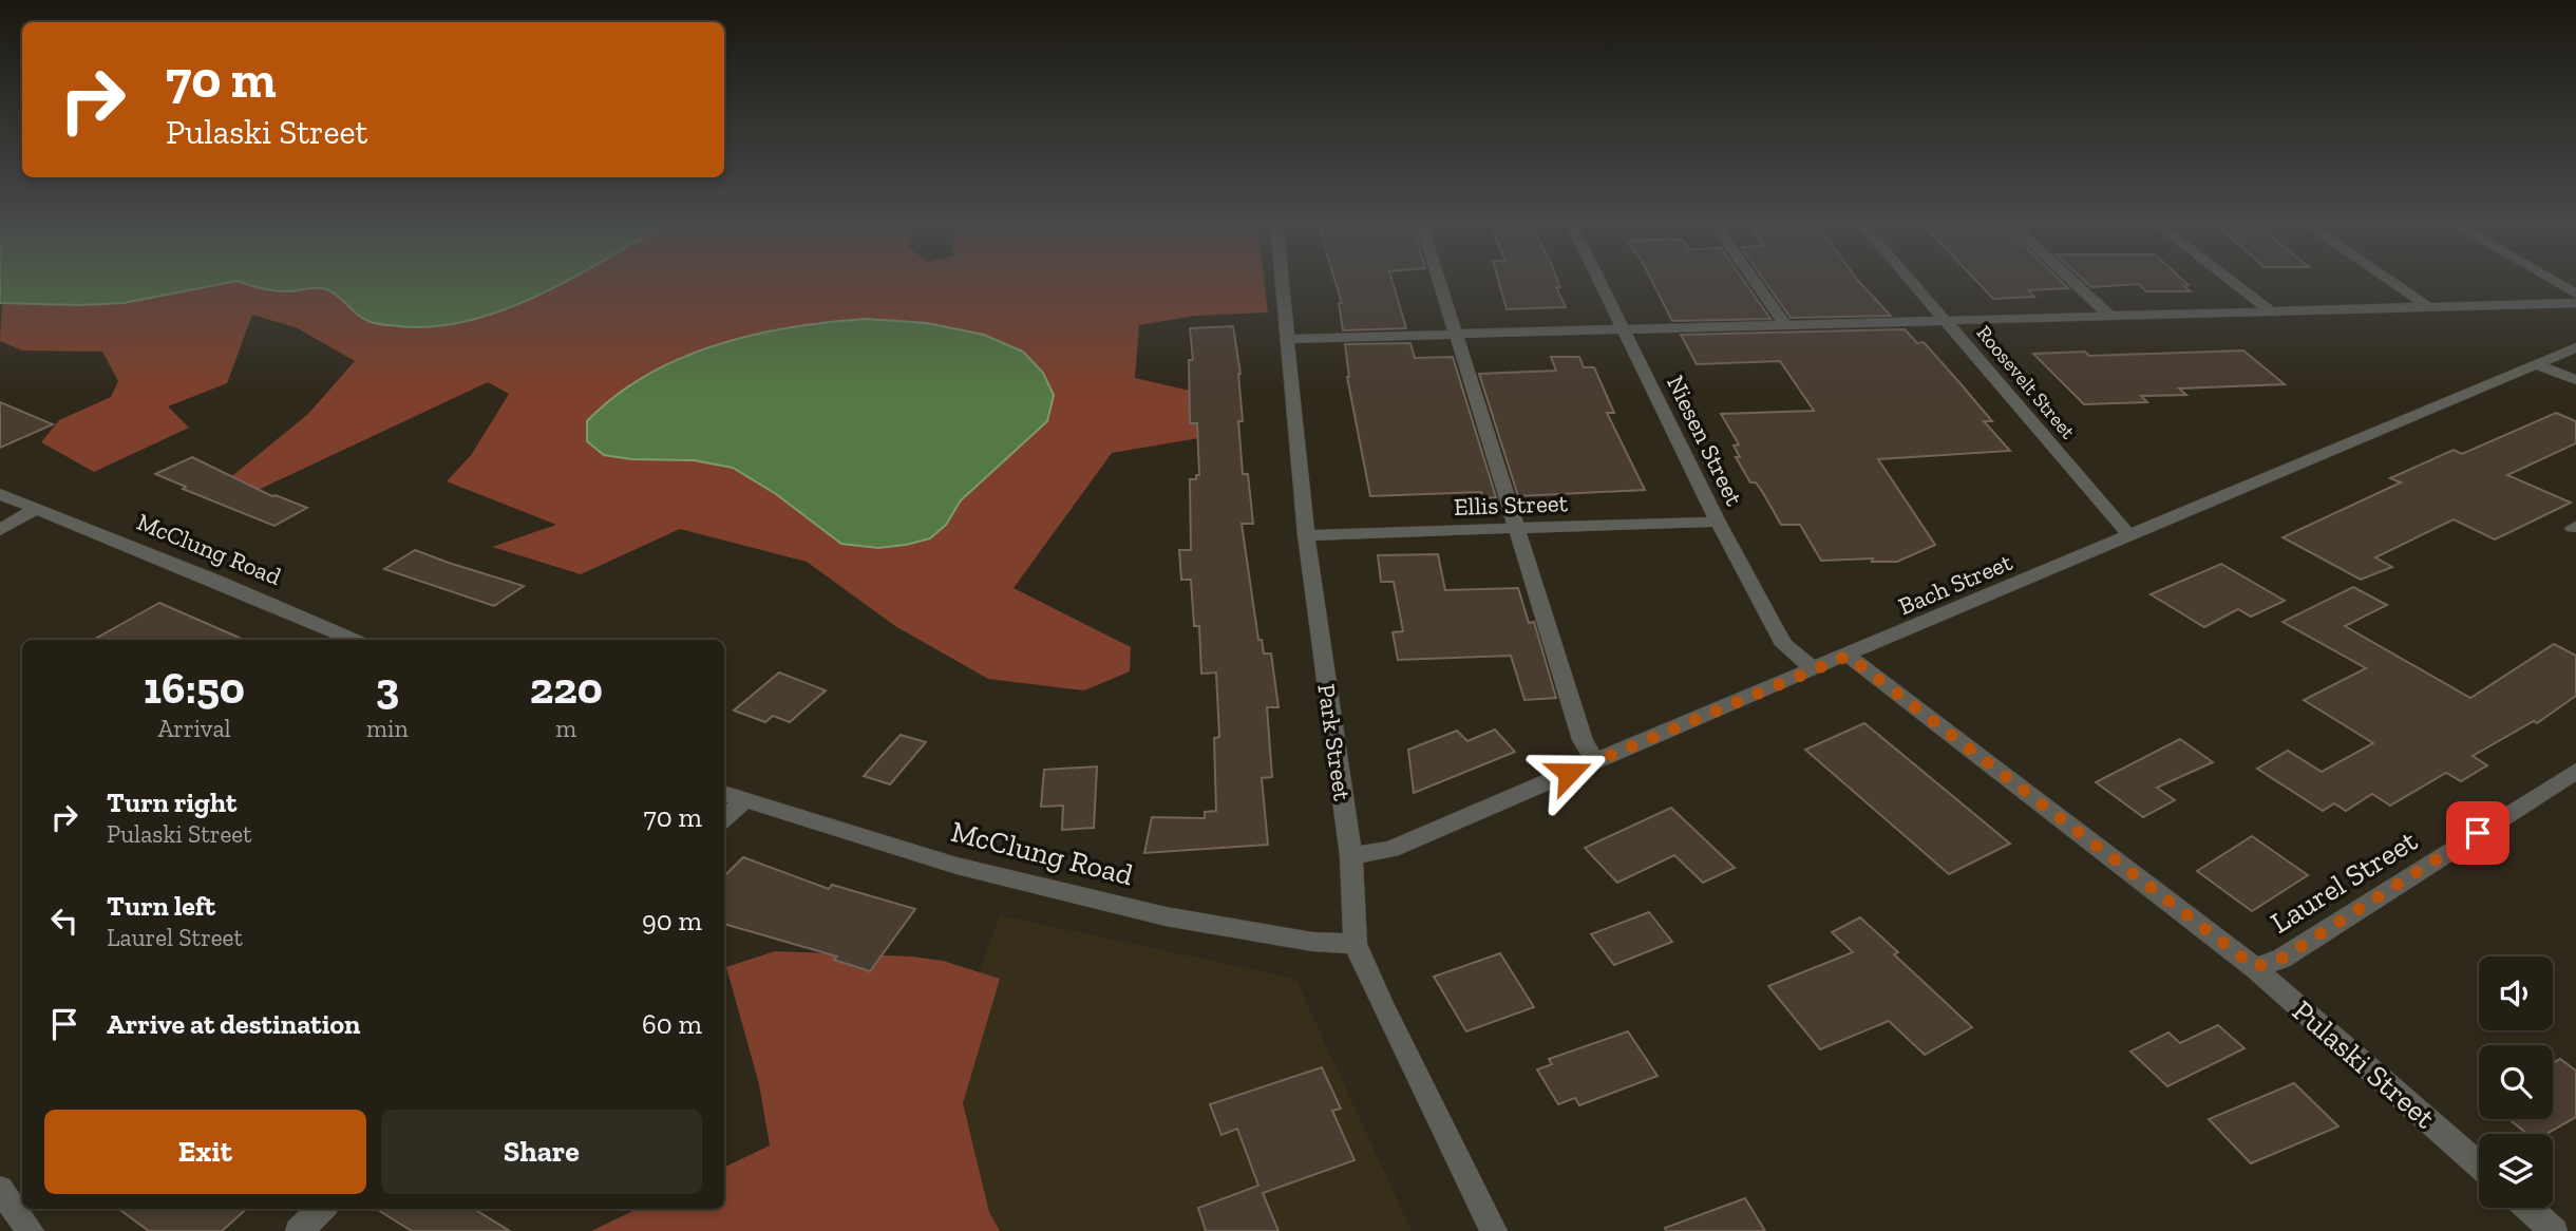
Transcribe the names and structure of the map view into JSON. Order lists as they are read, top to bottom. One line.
{"streets":{"street":["Roosevelt Street","Niesen Street","Ellis Street","McClung Road","Bach Street","Park Street","Laurel Street","Pulaski Street"]},"crossings":[["Roosevelt Street","Bach Street"],["Niesen Street","Ellis Street"],["Niesen Street","Bach Street"],["Ellis Street","Park Street"],["McClung Road","Park Street"],["Bach Street","Park Street"],["Bach Street","Pulaski Street"],["Laurel Street","Pulaski Street"]],"page":{"turn":["70 m","Pulaski Street"],"eta":["16:50","Arrival","3","min","220","m"],"list":[{"name":"Turn right","note":"Pulaski Street","value":"70 m"},{"name":"Turn left","note":"Laurel Street","value":"90 m"},{"name":"Arrive at destination","value":"60 m"}],"buttons":["Exit","Share"]}}
